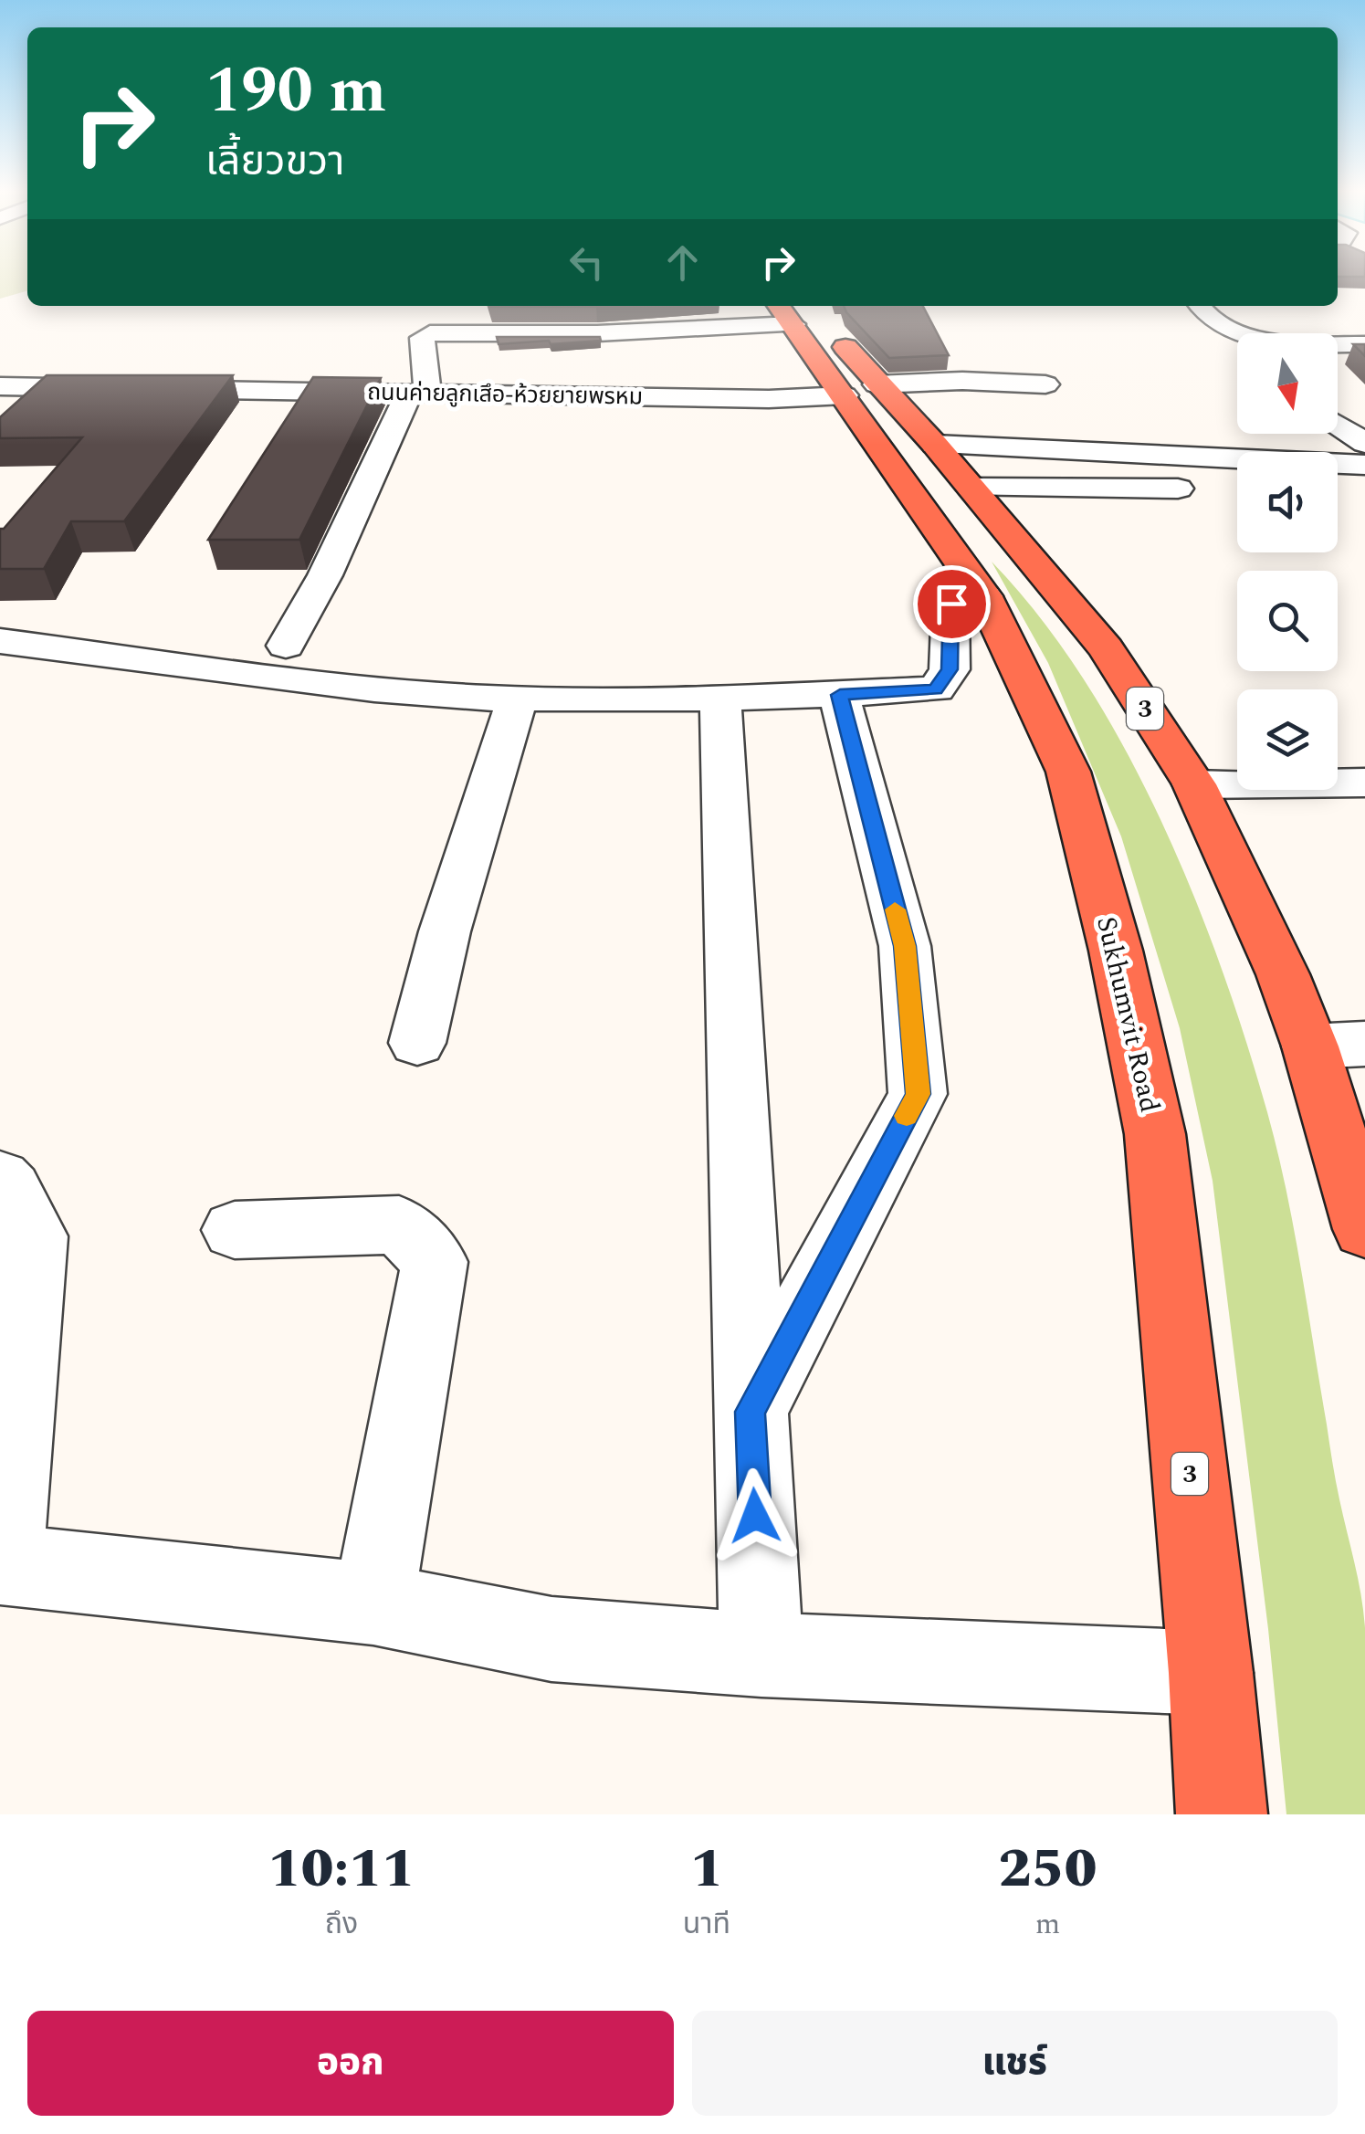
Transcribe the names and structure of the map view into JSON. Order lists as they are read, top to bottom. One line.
{"streets":{"highway":["3","Sukhumvit Road"],"street":["ถนนค่ายลูกเสึอ-ห้วยยายพรหม"]},"crossings":[["ถนนค่ายลูกเสึอ-ห้วยยายพรหม","Sukhumvit Road"]],"north":"bottom","page":{"turn":["190 m","เลี้ยวขวา"],"eta":["10:11","ถึง","1","นาที","250","m"],"buttons":["ออก","แชร์"]}}
